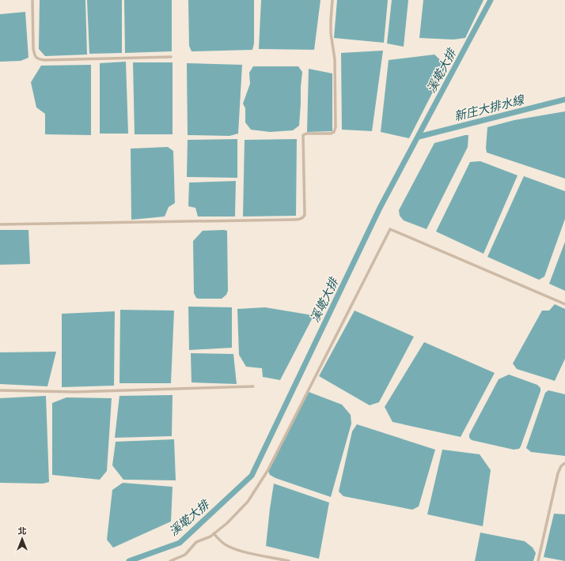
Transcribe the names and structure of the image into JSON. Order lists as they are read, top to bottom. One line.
{"water":["溪墘大排","新庄大排水線"],"north":"top"}
